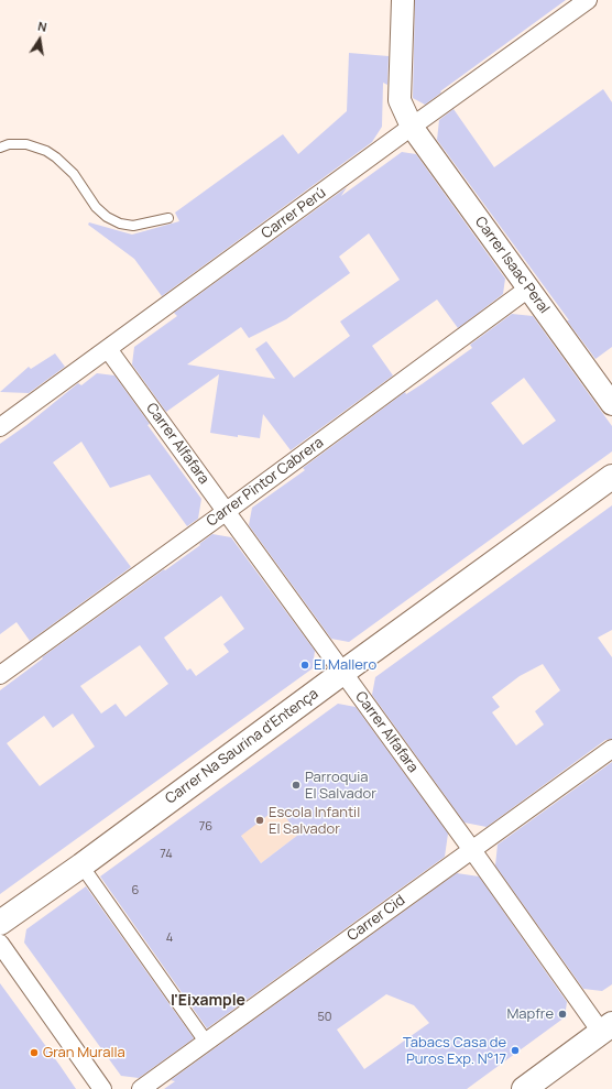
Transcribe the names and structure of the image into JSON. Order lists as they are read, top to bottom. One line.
{"streets":{"main road":["Carrer Na Saurina d'Entença"],"street":["Carrer Perú","Carrer Isaac Peral","Carrer Alfafara","Carrer Pintor Cabrera","Carrer Cid"]},"crossings":[["Carrer Perú","Carrer Isaac Peral"],["Carrer Perú","Carrer Alfafara"],["Carrer Isaac Peral","Carrer Pintor Cabrera"],["Carrer Alfafara","Carrer Pintor Cabrera"],["Carrer Alfafara","Carrer Na Saurina d'Entença"],["Carrer Alfafara","Carrer Cid"]],"districts":["l'Eixample"],"places":["El Mallero","Parroquia El Salvador","Escola Infantil El Salvador","Mapfre","Tabacs Casa de Puros Exp. N°17","Gran Muralla"],"house_numbers":["76","74","6","4","50"],"north":"top"}
